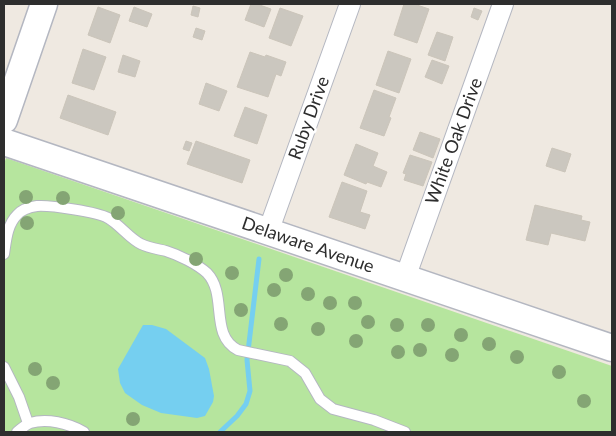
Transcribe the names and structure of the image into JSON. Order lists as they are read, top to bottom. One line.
{"streets":{"street":["Ruby Drive","White Oak Drive","Delaware Avenue"]},"crossings":[["Ruby Drive","Delaware Avenue"],["White Oak Drive","Delaware Avenue"]]}
